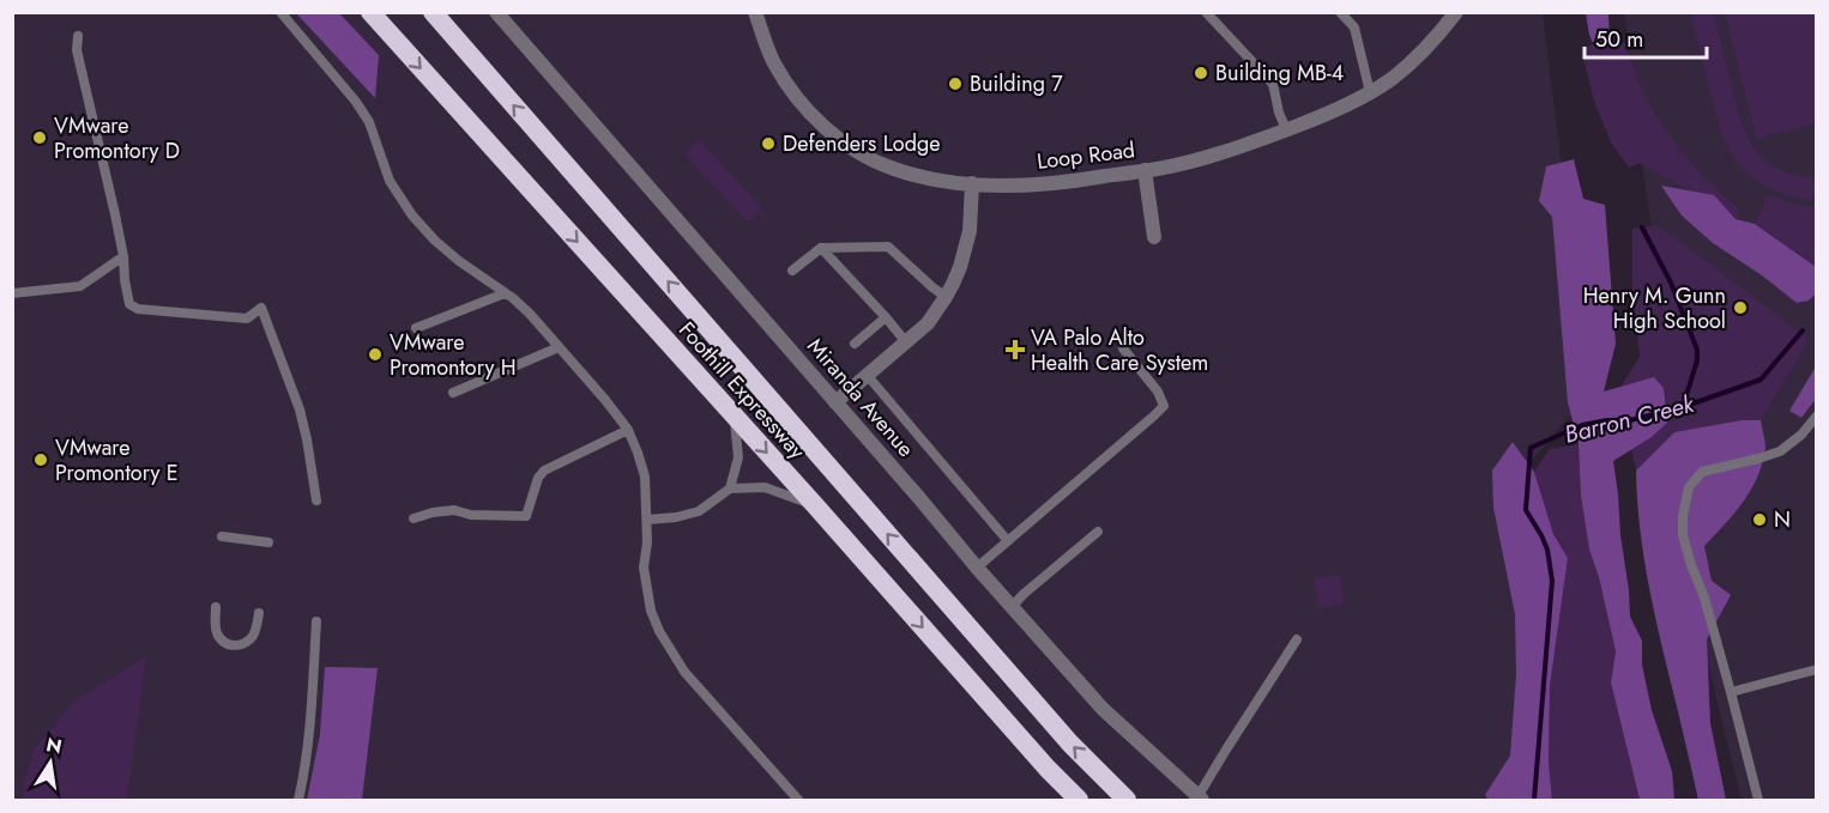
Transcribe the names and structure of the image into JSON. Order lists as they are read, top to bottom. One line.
{"streets":{"highway":["Foothill Expressway"],"street":["Loop Road","Miranda Avenue"]},"water":["Barron Creek"],"places":{"other":["Building MB-4","Building 7","VMware Promontory D","Defenders Lodge","Henry M. Gunn High School","VMware Promontory H","VMware Promontory E","N"],"health":["VA Palo Alto Health Care System"]},"scale_bar":"50 m","north":"top"}
